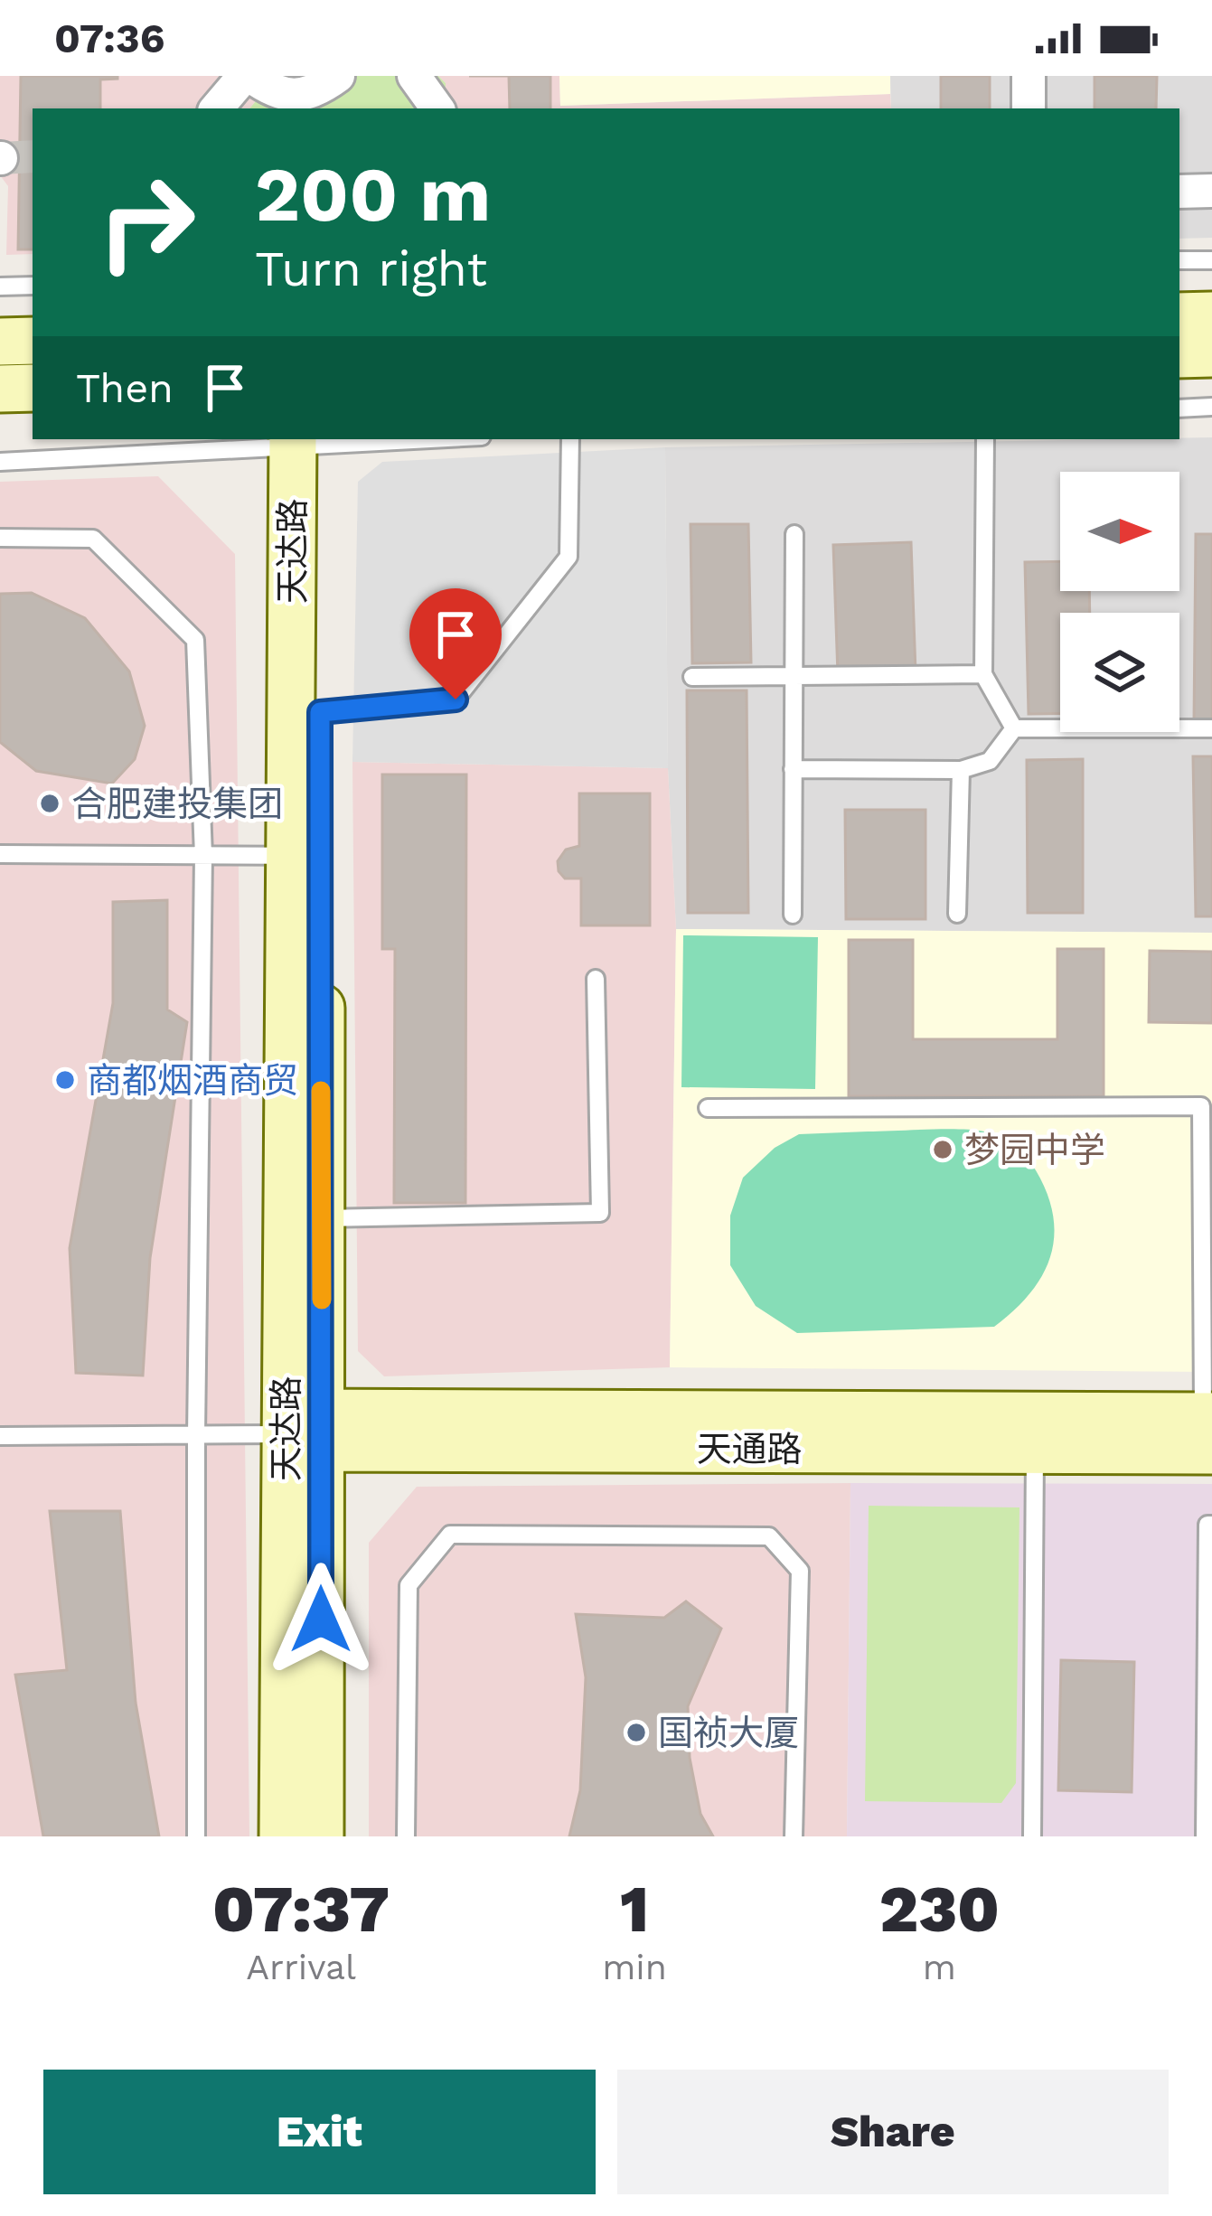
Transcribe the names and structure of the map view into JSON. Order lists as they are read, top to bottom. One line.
{"streets":{"street":["天达路","天通路"]},"crossings":[["天达路","天通路"]],"places":["合肥建投集团","商都烟酒商贸","梦园中学","国祯大厦"],"north":"right","page":{"status":"07:36","turn":["200 m","Turn right"],"then":"Then","eta":["07:37","Arrival","1","min","230","m"],"buttons":["Exit","Share"]}}
